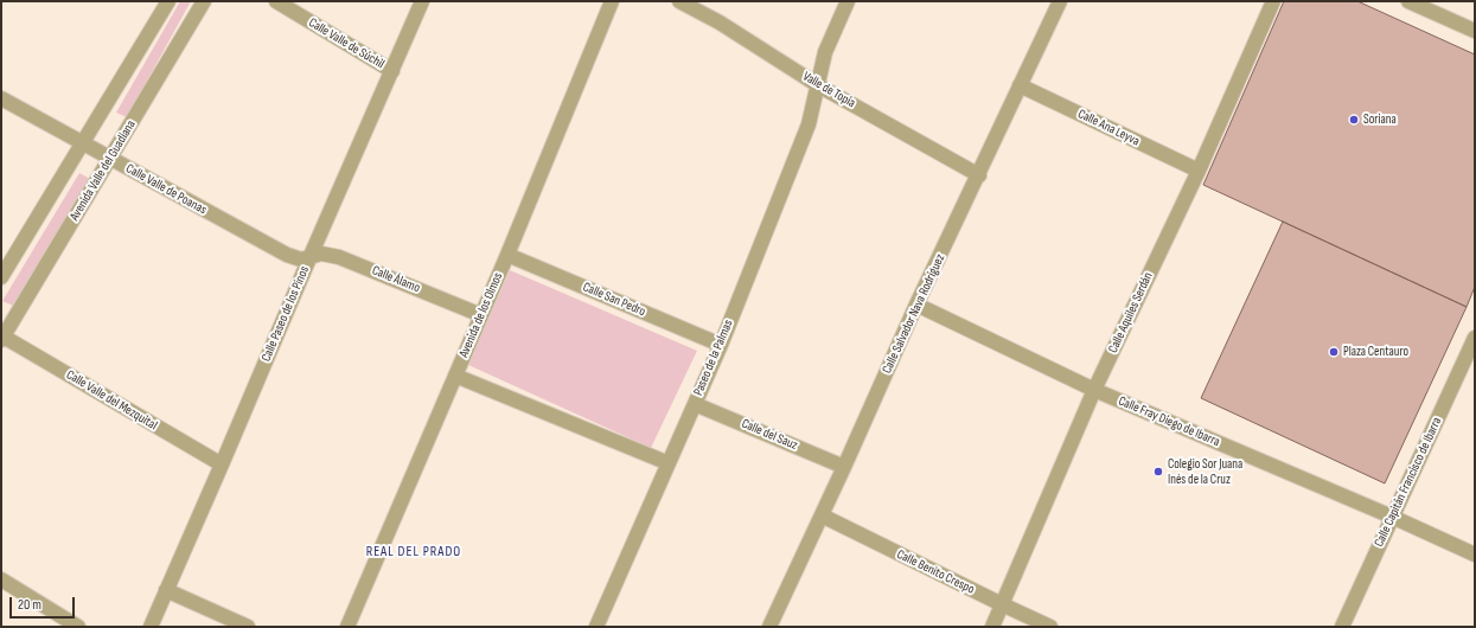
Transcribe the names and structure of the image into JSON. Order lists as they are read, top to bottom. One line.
{"streets":{"street":["Calle Valle de Súchil","Valle de Topia","Calle Ana Leyva","Avenida Valle del Guadiana","Calle Valle de Poanas","Calle Álamo","Calle San Pedro","Calle Aquiles Serdán","Calle Paseo de los Pinos","Calle Salvador Nava Rodríguez","Avenida de los Olmos","Paseo de la Palmas","Calle Valle del Mezquital","Calle Fray Diego de Ibarra","Calle del Sauz","Calle Capitán Francisco de Ibarra","Calle Benito Crespo"]},"crossings":[["Calle Valle de Súchil","Calle Paseo de los Pinos"],["Valle de Topia","Calle Salvador Nava Rodríguez"],["Valle de Topia","Paseo de la Palmas"],["Calle Ana Leyva","Calle Aquiles Serdán"],["Calle Ana Leyva","Calle Salvador Nava Rodríguez"],["Avenida Valle del Guadiana","Calle Valle de Poanas"],["Avenida Valle del Guadiana","Calle Valle del Mezquital"],["Calle Valle de Poanas","Calle Álamo"],["Calle Valle de Poanas","Calle Paseo de los Pinos"],["Calle Álamo","Calle Paseo de los Pinos"],["Calle Álamo","Avenida de los Olmos"],["Calle San Pedro","Avenida de los Olmos"],["Calle San Pedro","Paseo de la Palmas"],["Calle Aquiles Serdán","Calle Fray Diego de Ibarra"],["Calle Aquiles Serdán","Calle Benito Crespo"],["Calle Paseo de los Pinos","Calle Valle del Mezquital"],["Calle Salvador Nava Rodríguez","Calle Fray Diego de Ibarra"],["Calle Salvador Nava Rodríguez","Calle del Sauz"],["Calle Salvador Nava Rodríguez","Calle Benito Crespo"],["Paseo de la Palmas","Calle del Sauz"],["Calle Fray Diego de Ibarra","Calle Capitán Francisco de Ibarra"]],"districts":["REAL DEL PRADO"],"places":["Soriana","Plaza Centauro","Colegio Sor Juana Inés de la Cruz"],"scale_bar":"20 m"}
